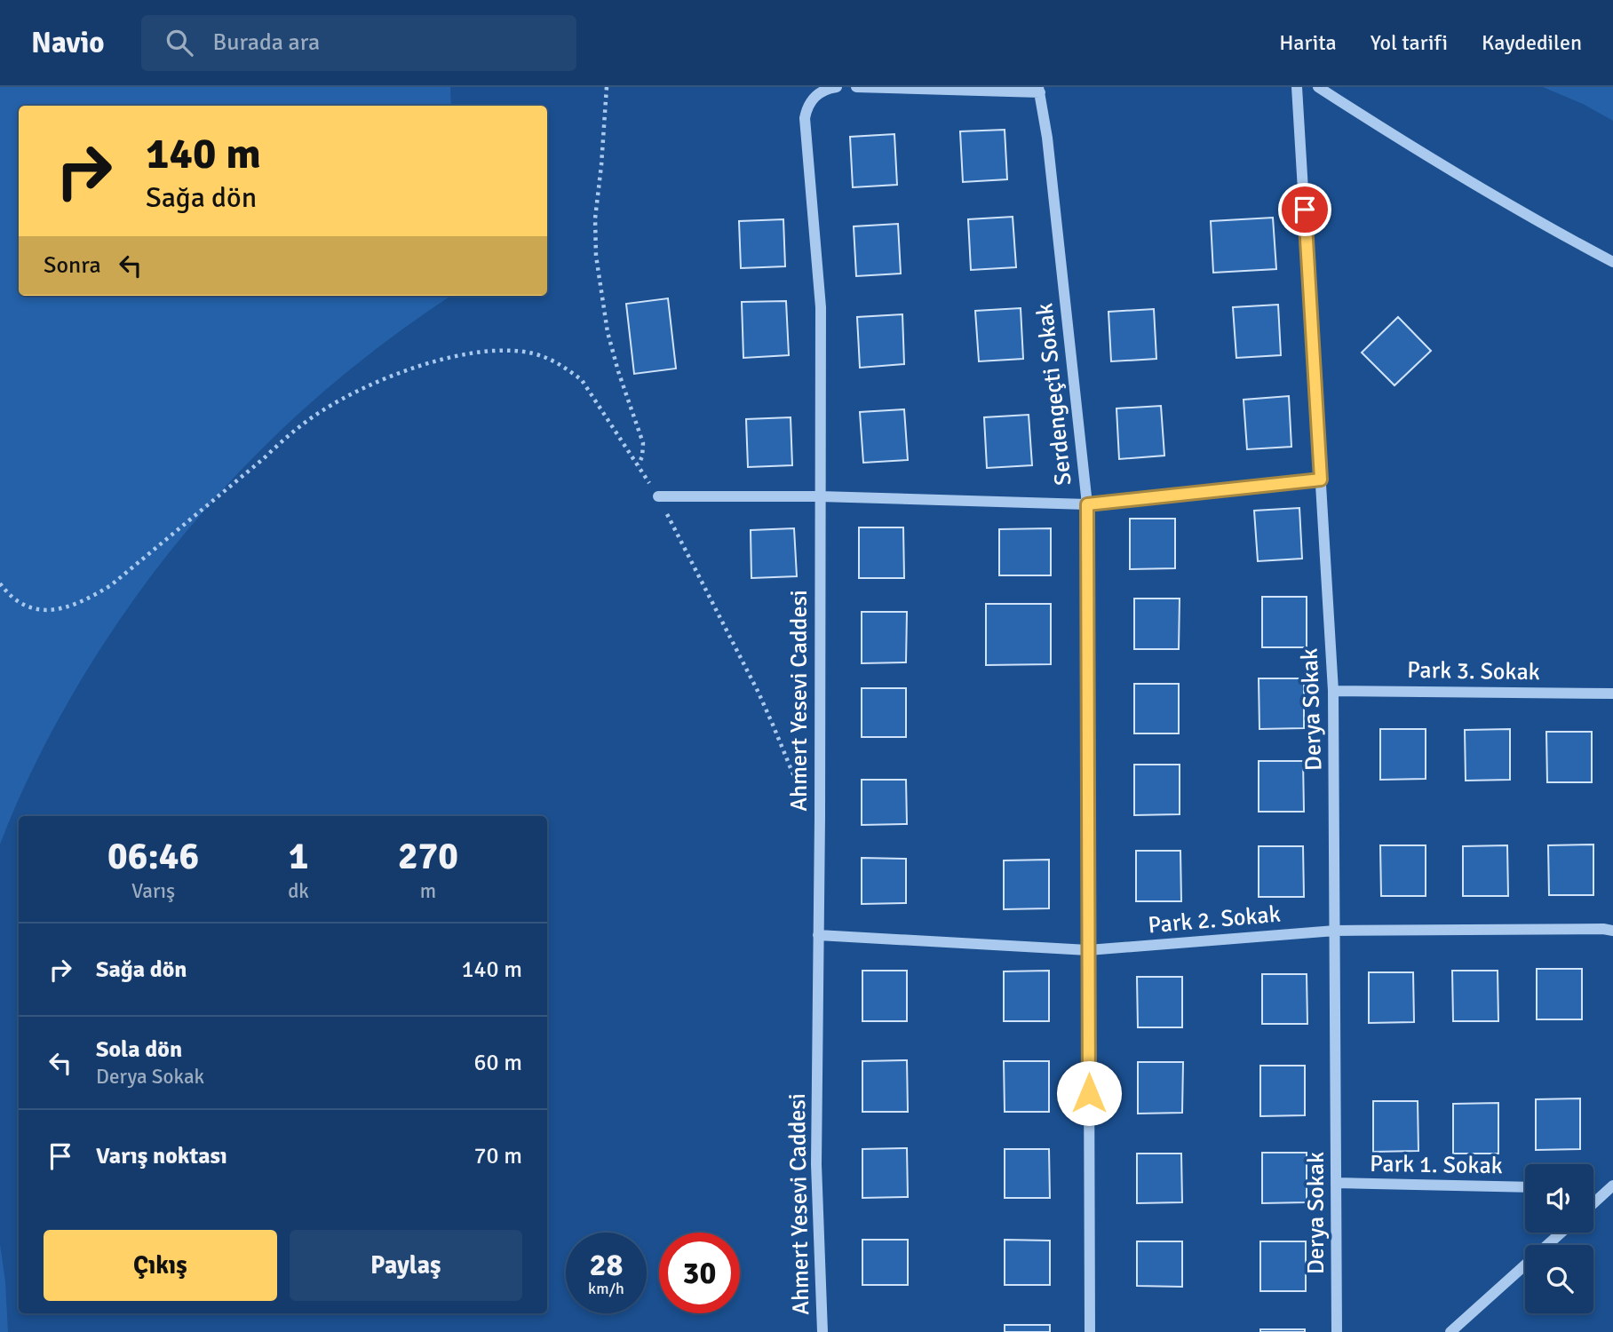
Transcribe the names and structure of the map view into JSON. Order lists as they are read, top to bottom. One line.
{"streets":{"street":["Serdengeçti Sokak","Park 3. Sokak","Ahmert Yesevi Caddesi","Derya Sokak","Park 2. Sokak","Park 1. Sokak"]},"crossings":[["Serdengeçti Sokak","Park 2. Sokak"],["Park 3. Sokak","Derya Sokak"],["Ahmert Yesevi Caddesi","Park 2. Sokak"],["Derya Sokak","Park 2. Sokak"],["Derya Sokak","Park 1. Sokak"]],"page":{"header":"Navio","search":"Burada ara","nav":["Harita","Yol tarifi","Kaydedilen"],"turn":["140 m","Sağa dön"],"then":"Sonra","eta":["06:46","Varış","1","dk","270","m"],"list":[{"name":"Sağa dön","value":"140 m"},{"name":"Sola dön","note":"Derya Sokak","value":"60 m"},{"name":"Varış noktası","value":"70 m"}],"buttons":["Çıkış","Paylaş"],"speed":"28 km/h","limit":"30"}}
